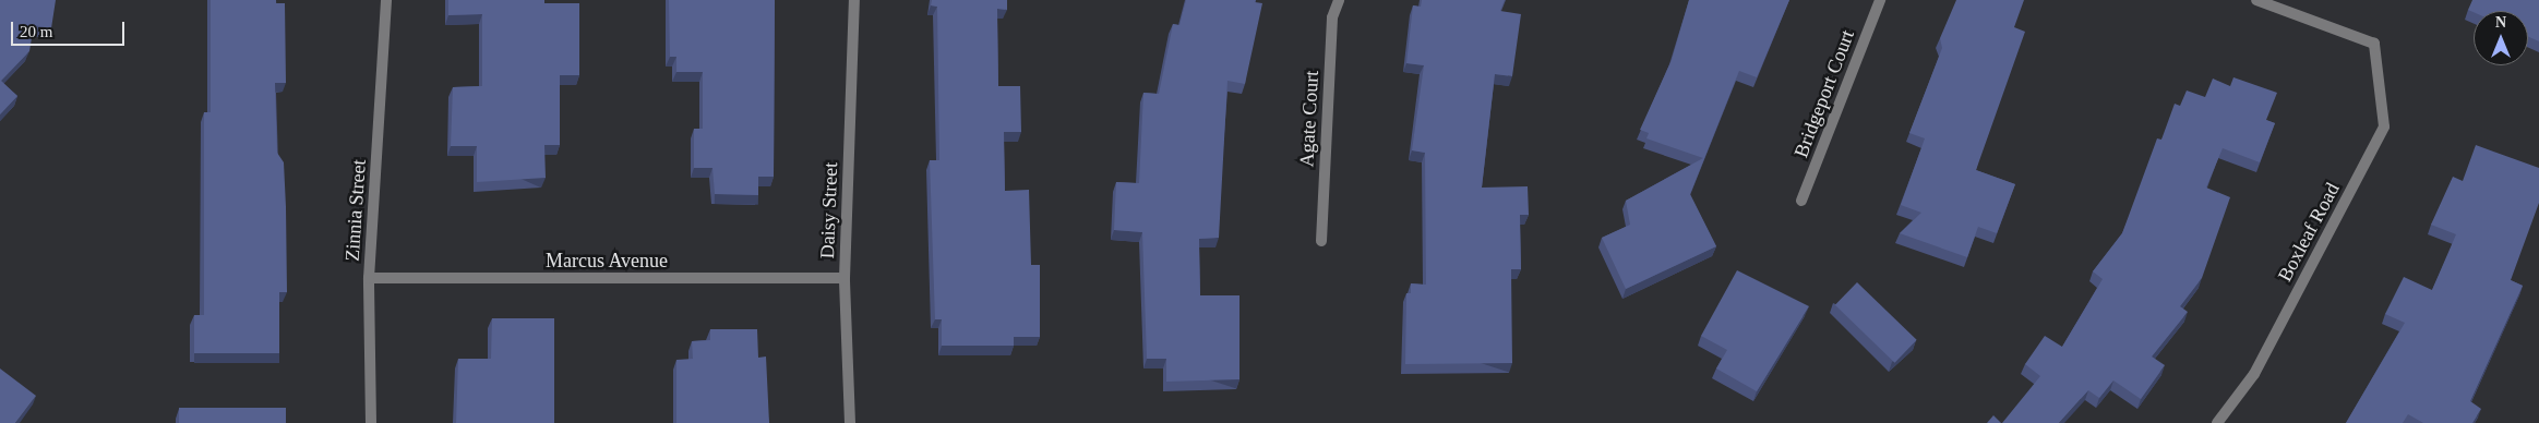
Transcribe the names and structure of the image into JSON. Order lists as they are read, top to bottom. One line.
{"streets":{"street":["Bridgeport Court","Agate Court","Zinnia Street","Daisy Street","Boxleaf Road","Marcus Avenue"]},"crossings":[["Zinnia Street","Marcus Avenue"],["Daisy Street","Marcus Avenue"]],"scale_bar":"20 m","north":"top"}
